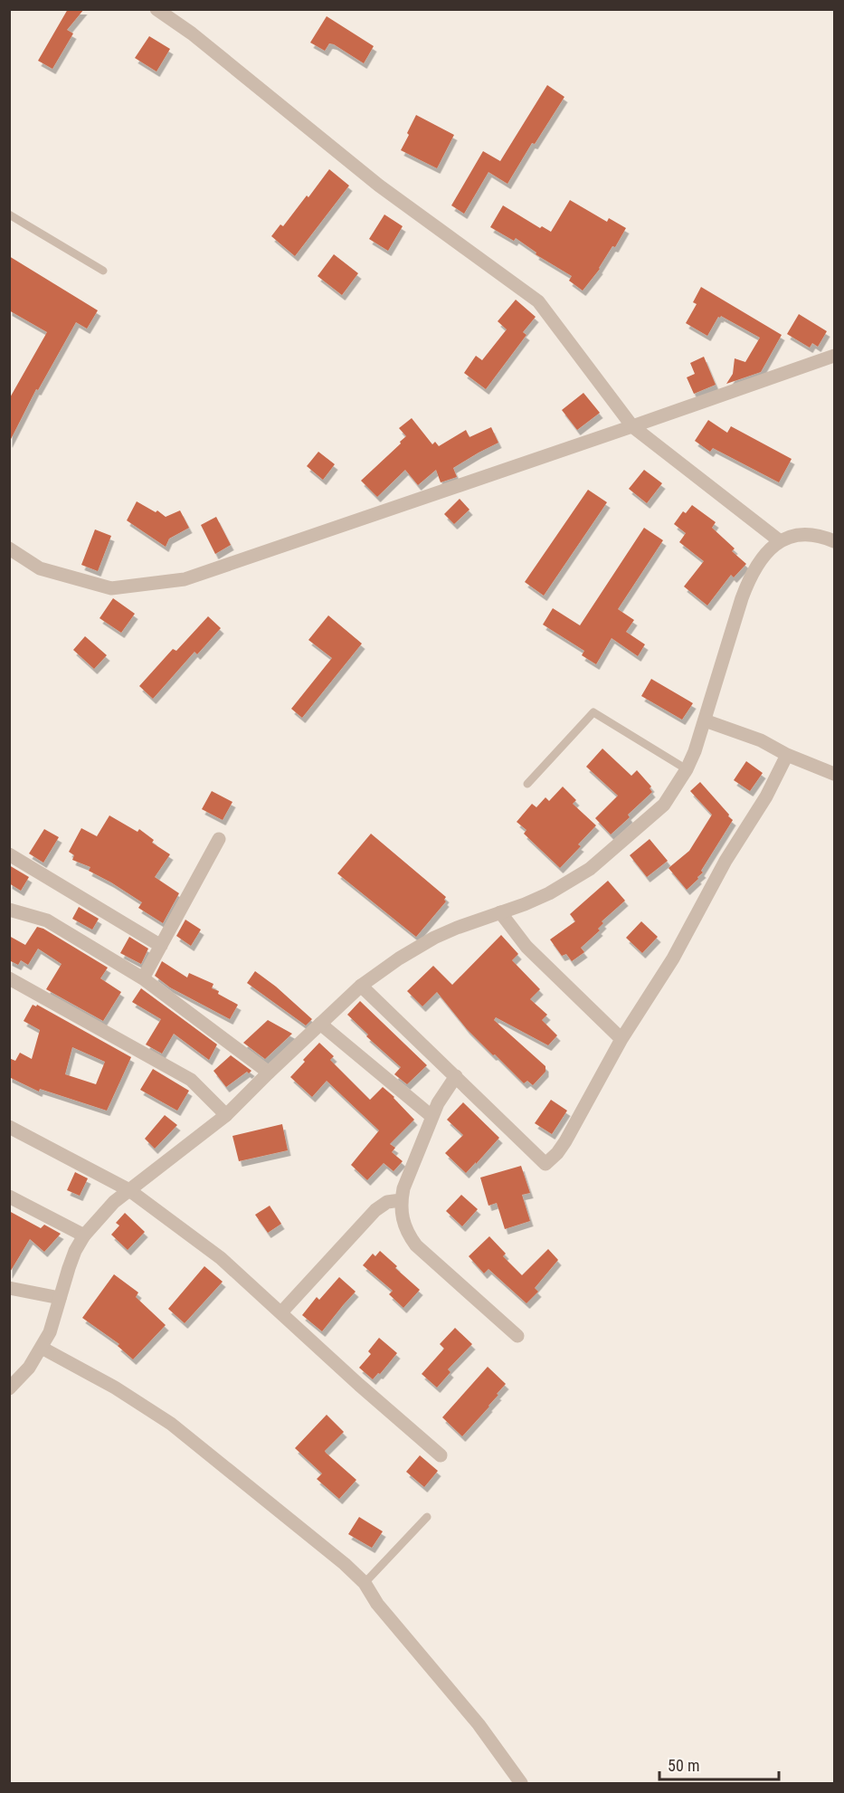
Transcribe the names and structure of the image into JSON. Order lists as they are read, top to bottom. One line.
{"scale_bar":"50 m"}
